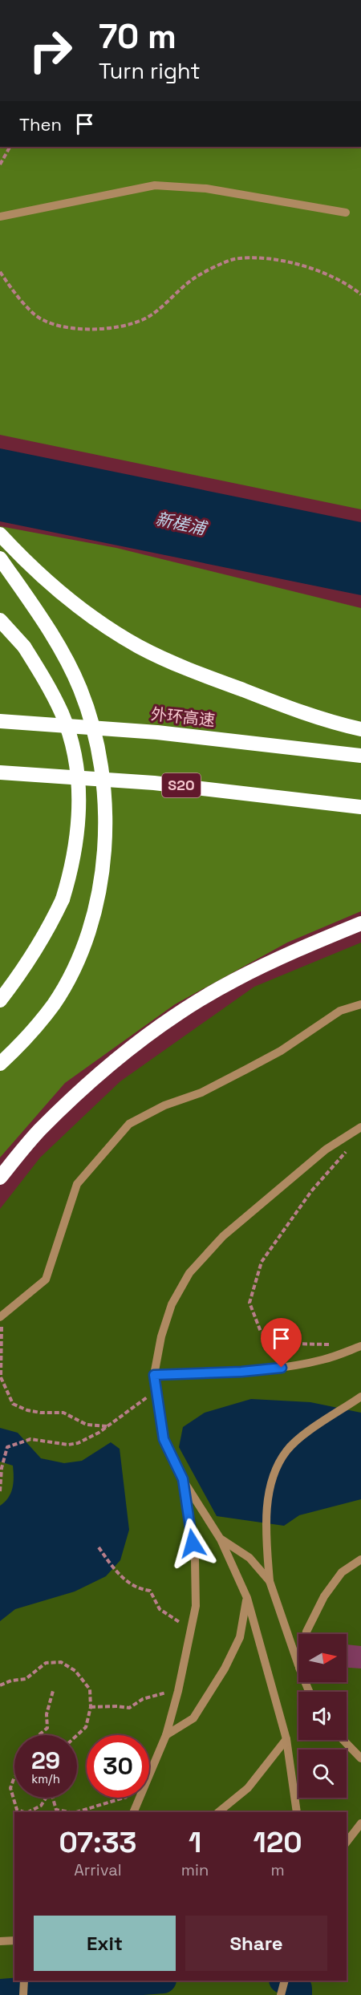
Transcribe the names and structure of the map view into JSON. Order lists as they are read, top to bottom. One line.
{"streets":{"highway":["外环高速","S20"]},"water":["新槎浦"],"north":"right","page":{"turn":["70 m","Turn right"],"then":"Then","speed":"29 km/h","limit":"30","eta":["07:33","Arrival","1","min","120","m"],"buttons":["Exit","Share"]}}
